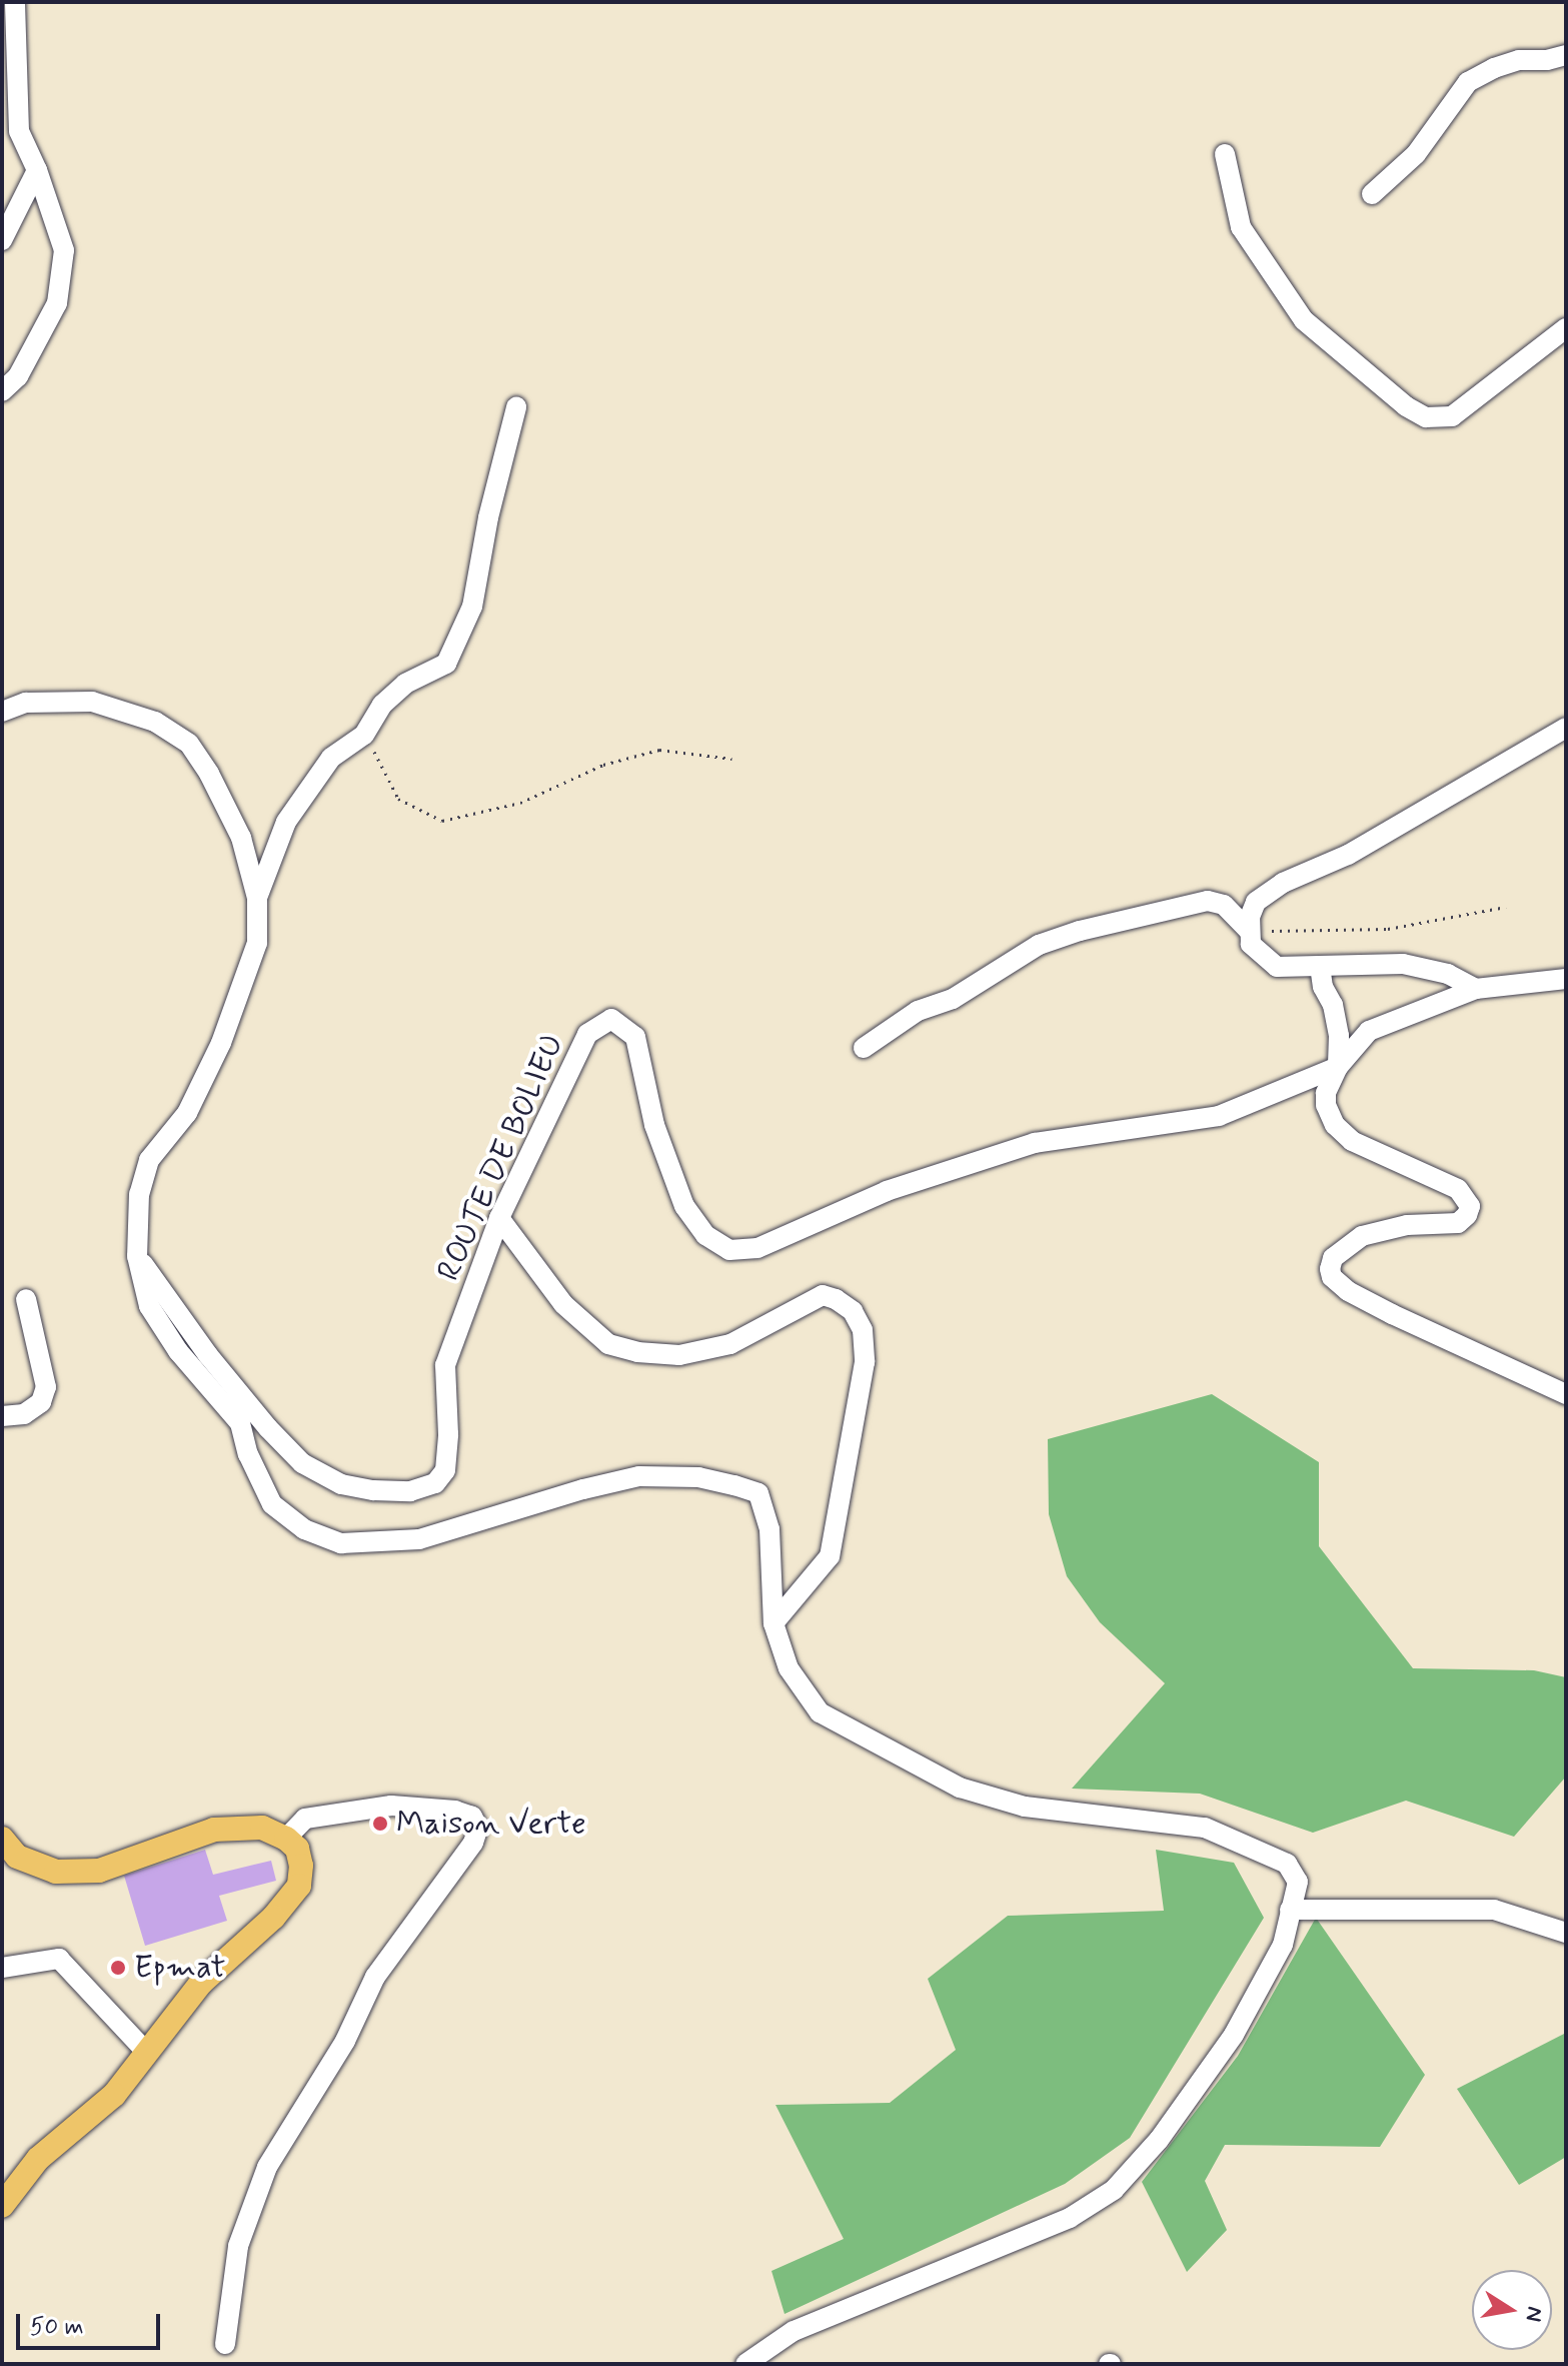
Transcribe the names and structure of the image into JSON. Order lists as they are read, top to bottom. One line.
{"streets":{"street":["ROUTE DE BOLIEU"]},"places":["Maison Verte","Epmat"],"scale_bar":"50 m","north":"right"}
